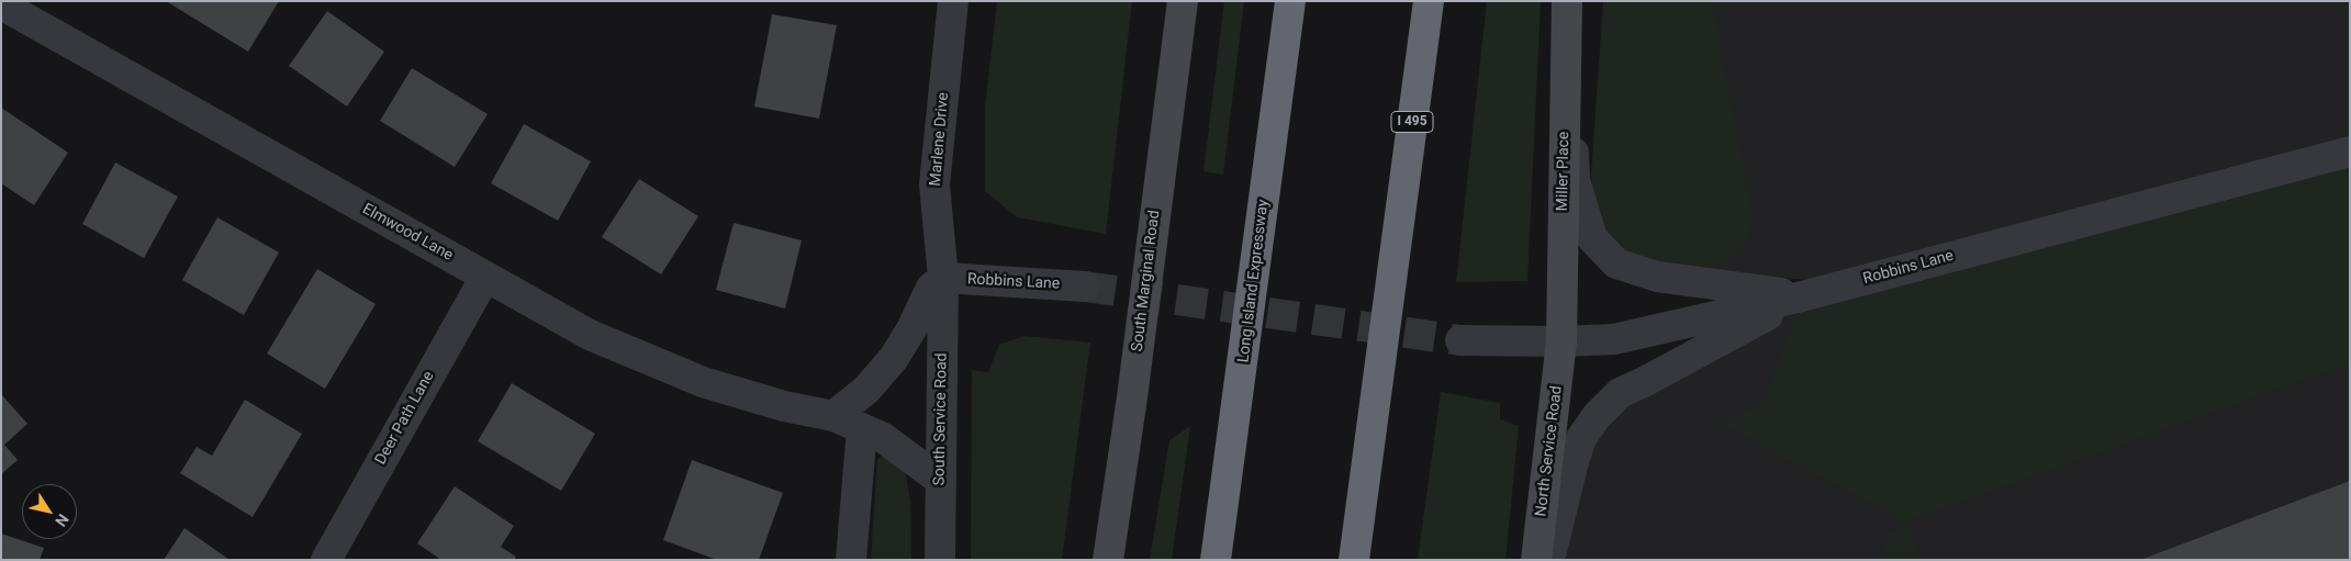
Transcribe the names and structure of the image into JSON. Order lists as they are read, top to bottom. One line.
{"streets":{"highway":["I 495","Long Island Expressway"],"main road":["Miller Place","South Marginal Road","North Service Road"],"street":["Marlene Drive","Elmwood Lane","Robbins Lane","Deer Path Lane","South Service Road"]},"crossings":[["Marlene Drive","Robbins Lane"],["Marlene Drive","South Service Road"],["Miller Place","Robbins Lane"],["Miller Place","North Service Road"],["Elmwood Lane","Deer Path Lane"],["Elmwood Lane","South Service Road"],["Robbins Lane","South Service Road"],["Robbins Lane","North Service Road"]],"north":"bottom right"}
